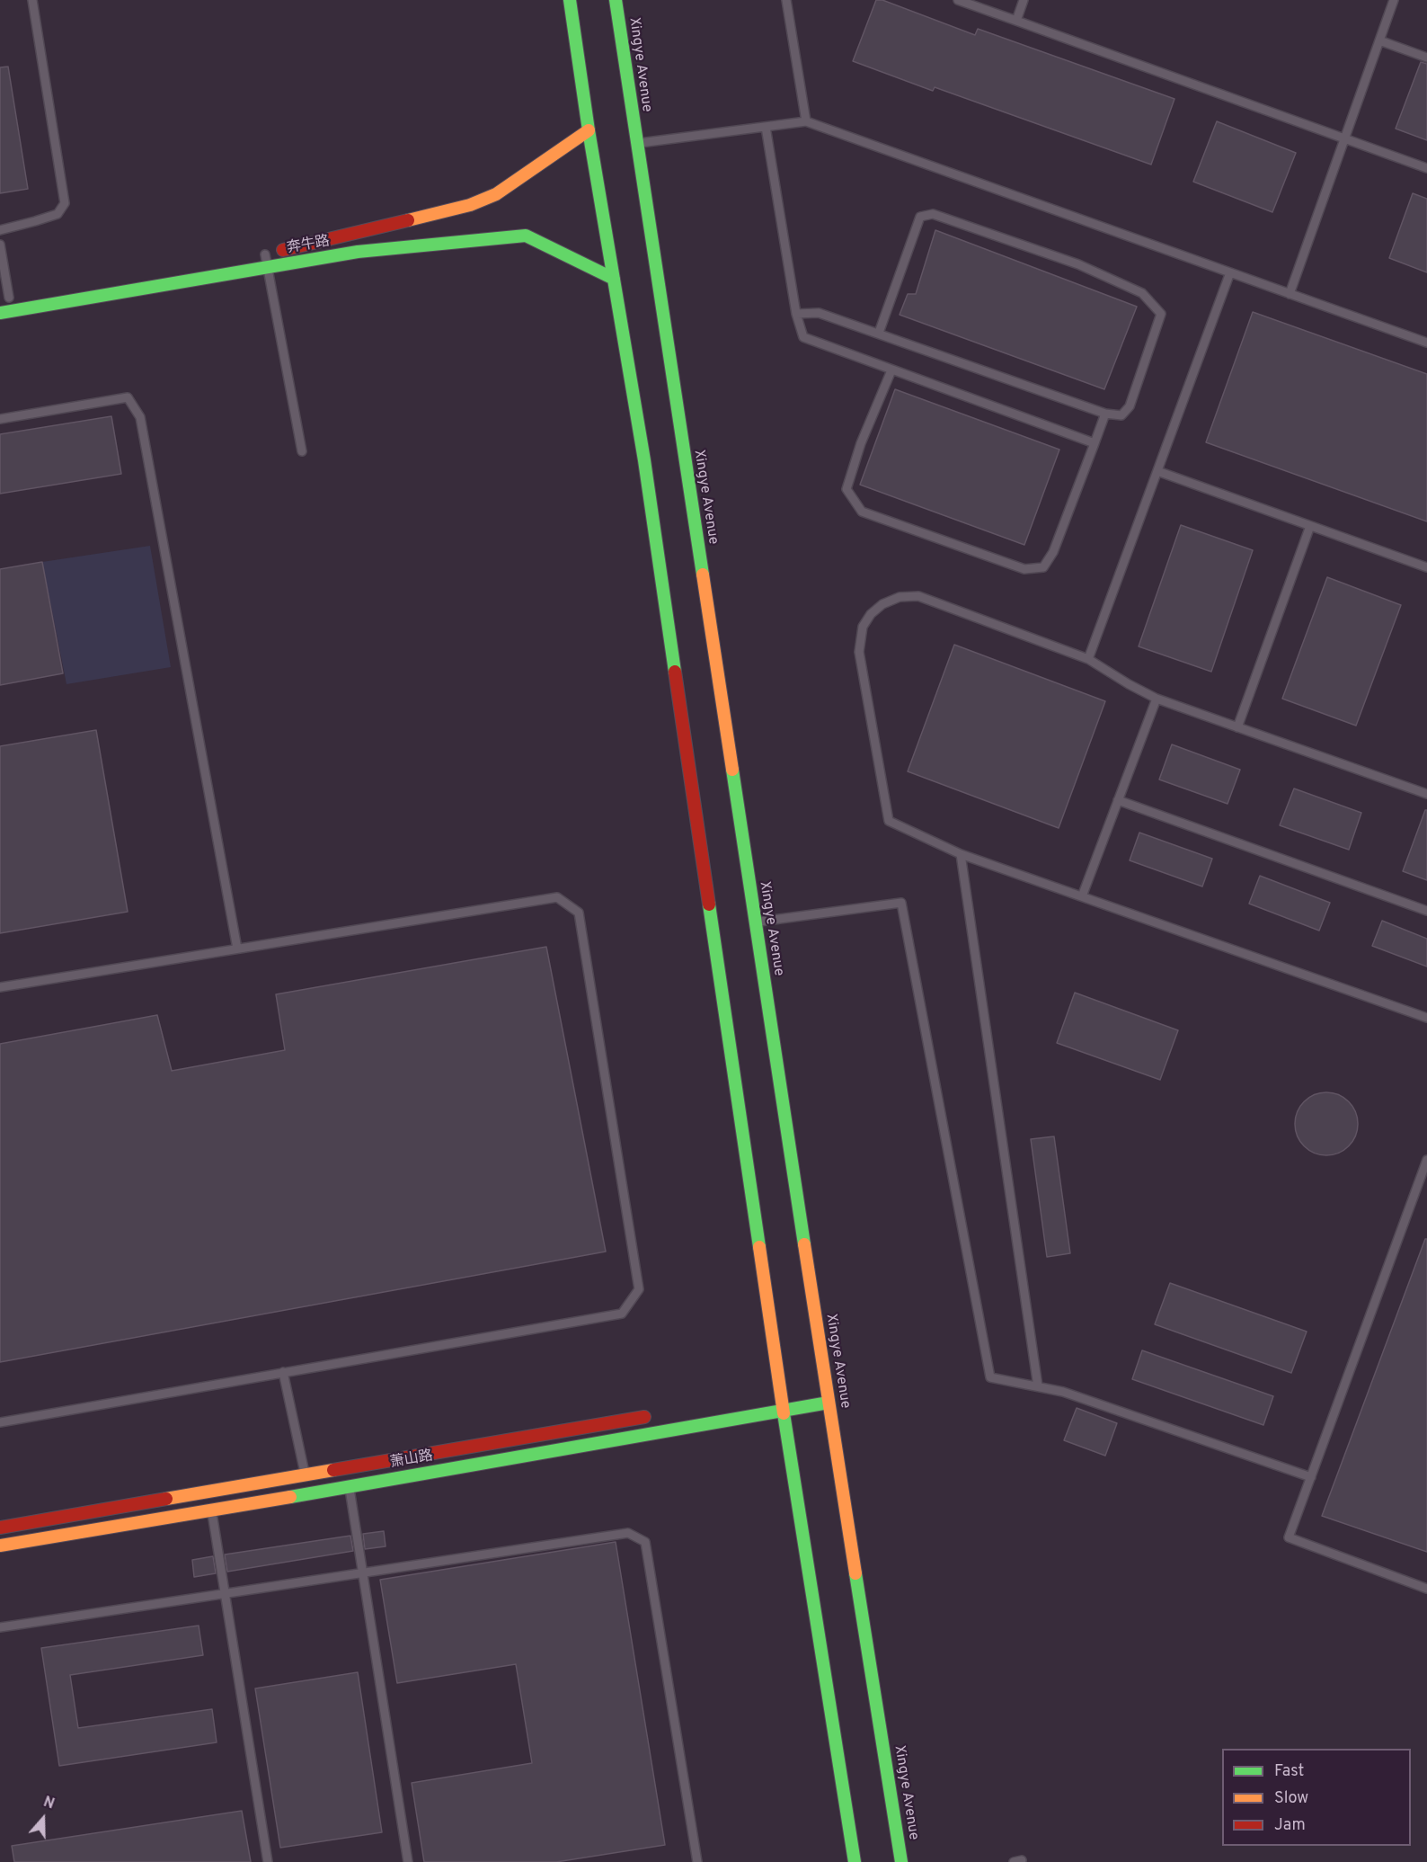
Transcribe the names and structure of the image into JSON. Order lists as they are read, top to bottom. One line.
{"streets":{"main road":["Xingye Avenue","奔牛路","萧山路"]},"crossings":[["Xingye Avenue","萧山路"]],"legend":["Fast","Slow","Jam"],"north":"top"}
